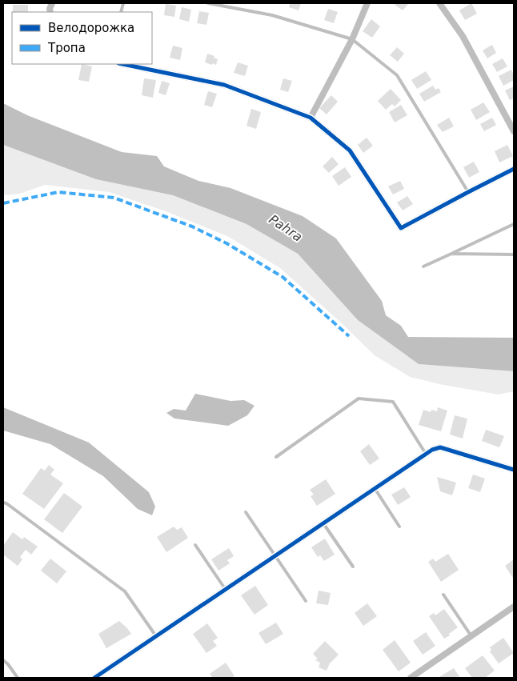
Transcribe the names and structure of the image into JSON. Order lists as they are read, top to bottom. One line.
{"water":["Pahra"],"legend":["Велодорожка","Тропа"]}
